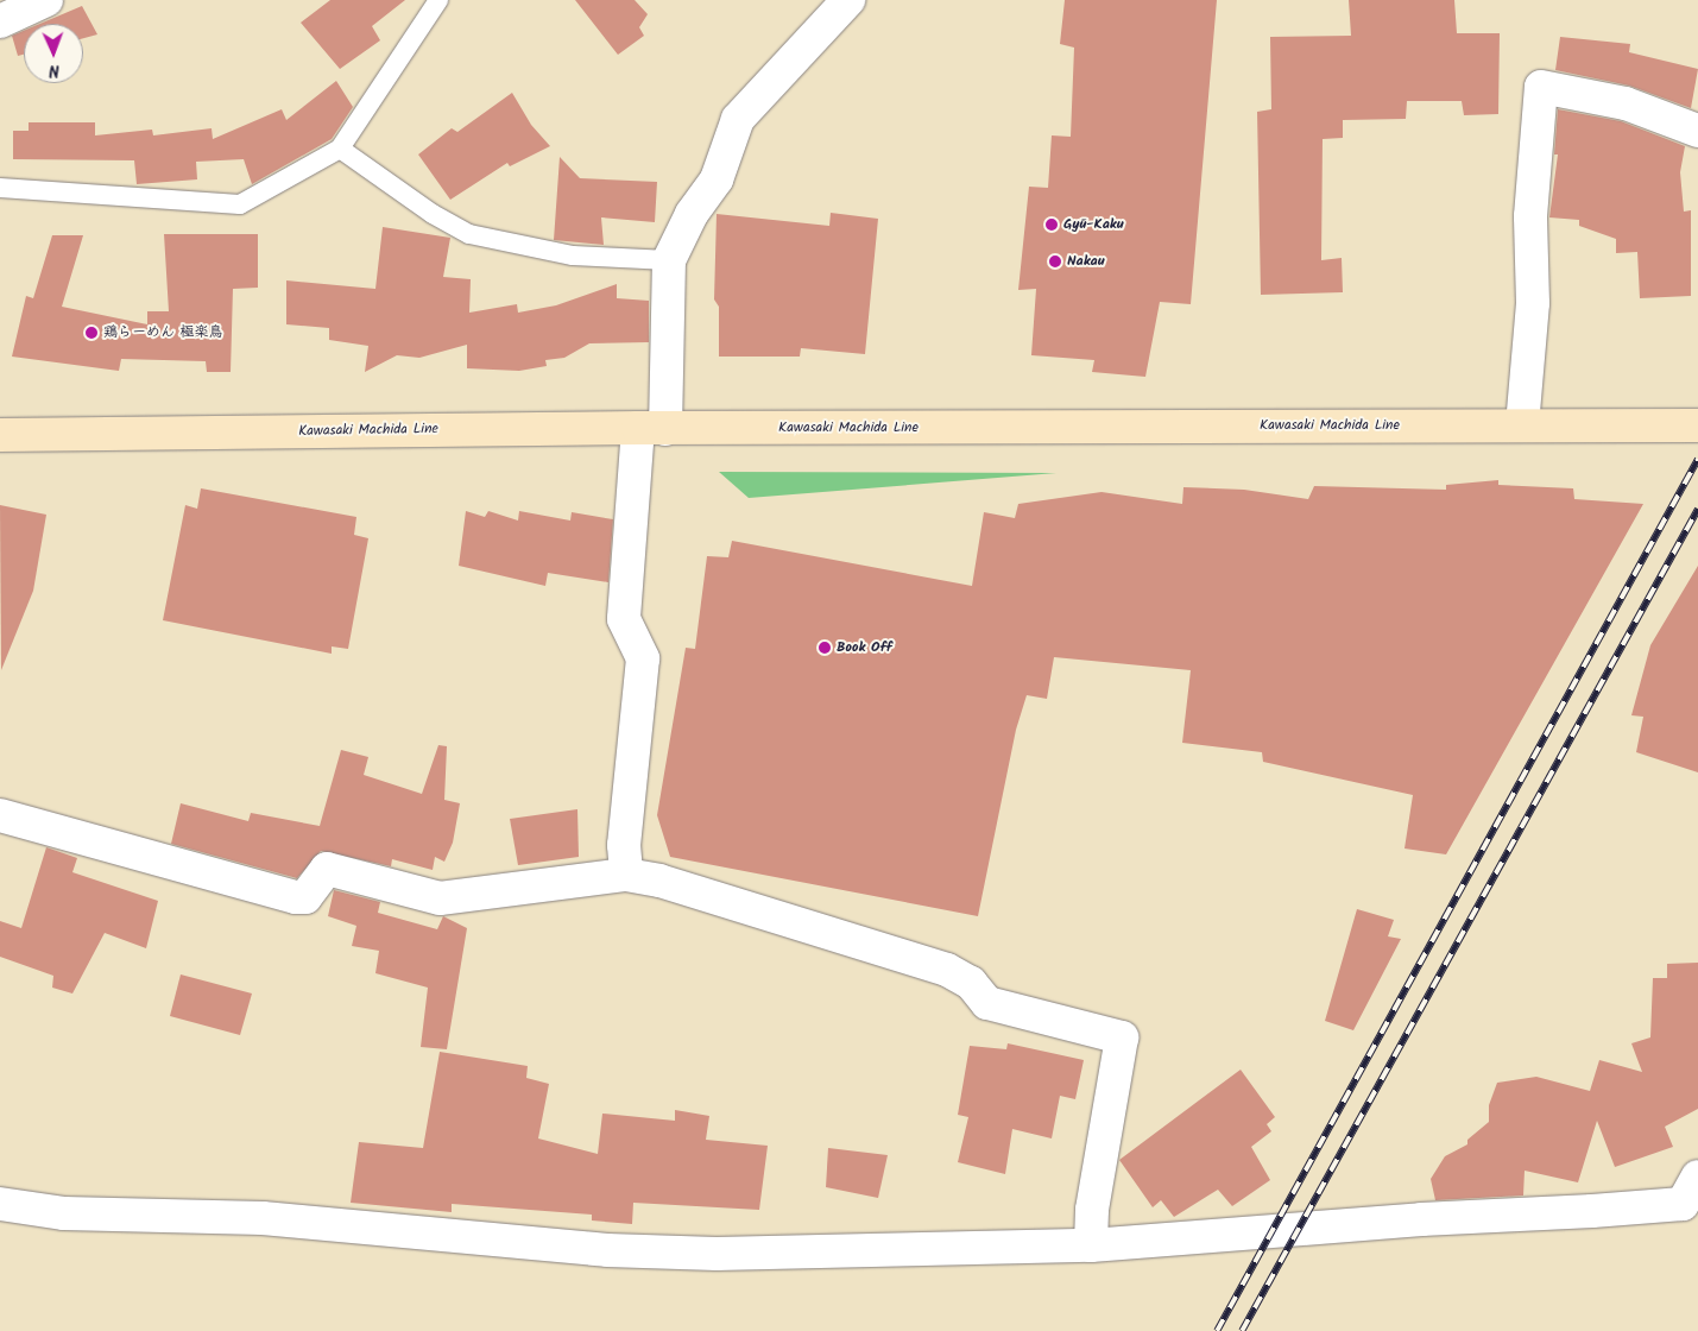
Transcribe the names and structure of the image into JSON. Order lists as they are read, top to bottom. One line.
{"streets":{"main road":["Kawasaki Machida Line"]},"places":["Gyū-Kaku","Nakau","鶏らーめん 極楽鳥","Book Off"],"north":"bottom"}
